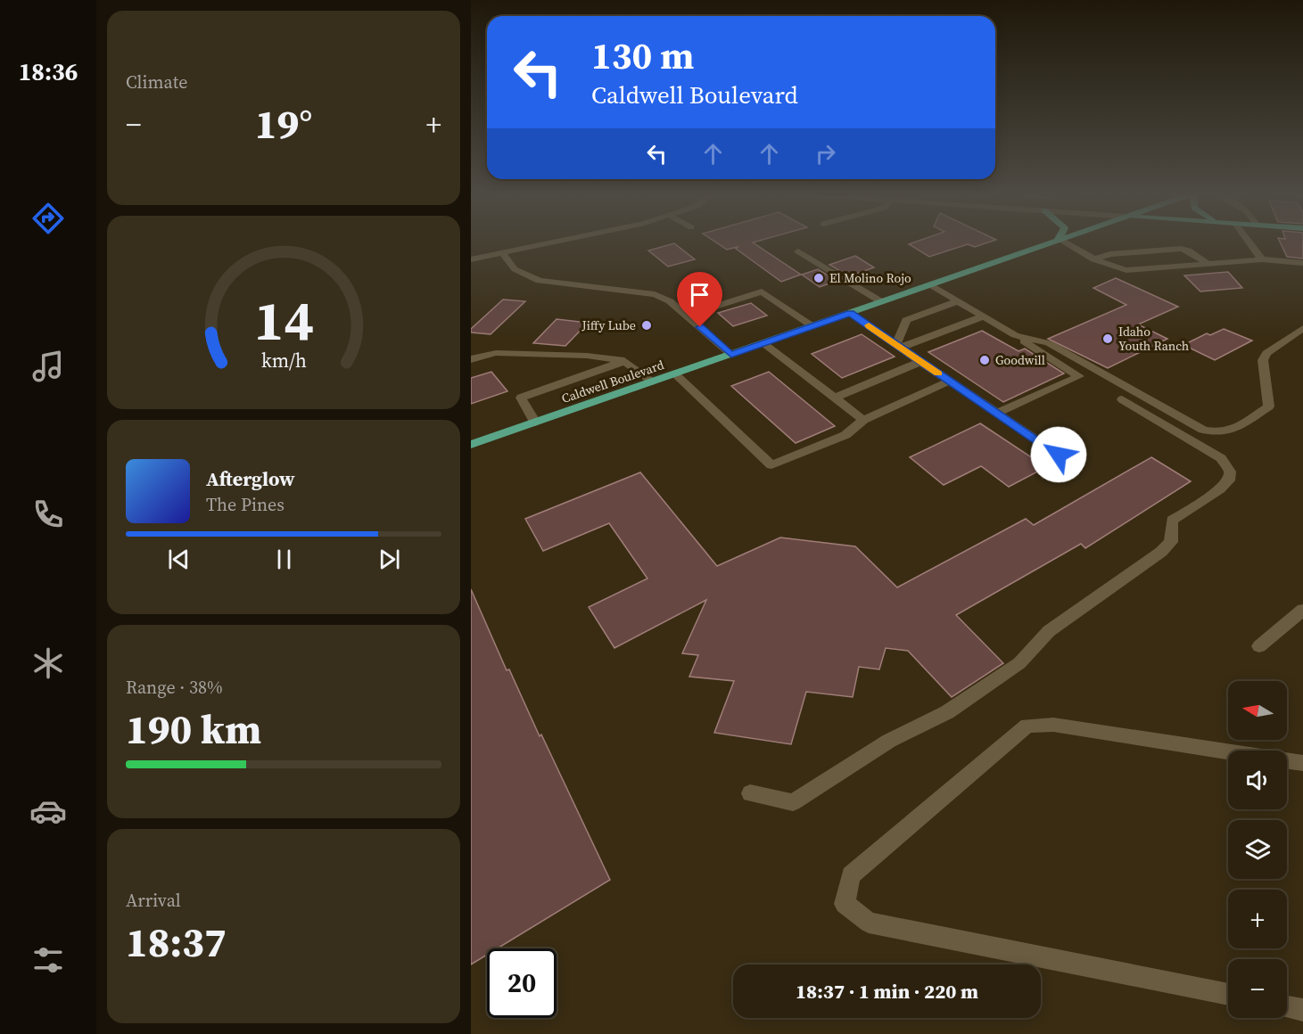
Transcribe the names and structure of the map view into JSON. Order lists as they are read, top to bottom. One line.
{"streets":{"main road":["Caldwell Boulevard"]},"places":["El Molino Rojo","Jiffy Lube","Idaho Youth Ranch","Goodwill"],"north":"left","page":{"tabs":"18:36","tile":["Climate",["Range · 38%","190 km"],["Arrival","18:37"]],"turn":["130 m","Caldwell Boulevard"],"heat":["−","19°","+"],"song":["Afterglow","The Pines"],"map_buttons":["+","−"],"limit":"20","trip":"18:37 · 1 min · 220 m","gauge":["14","km/h"]}}
